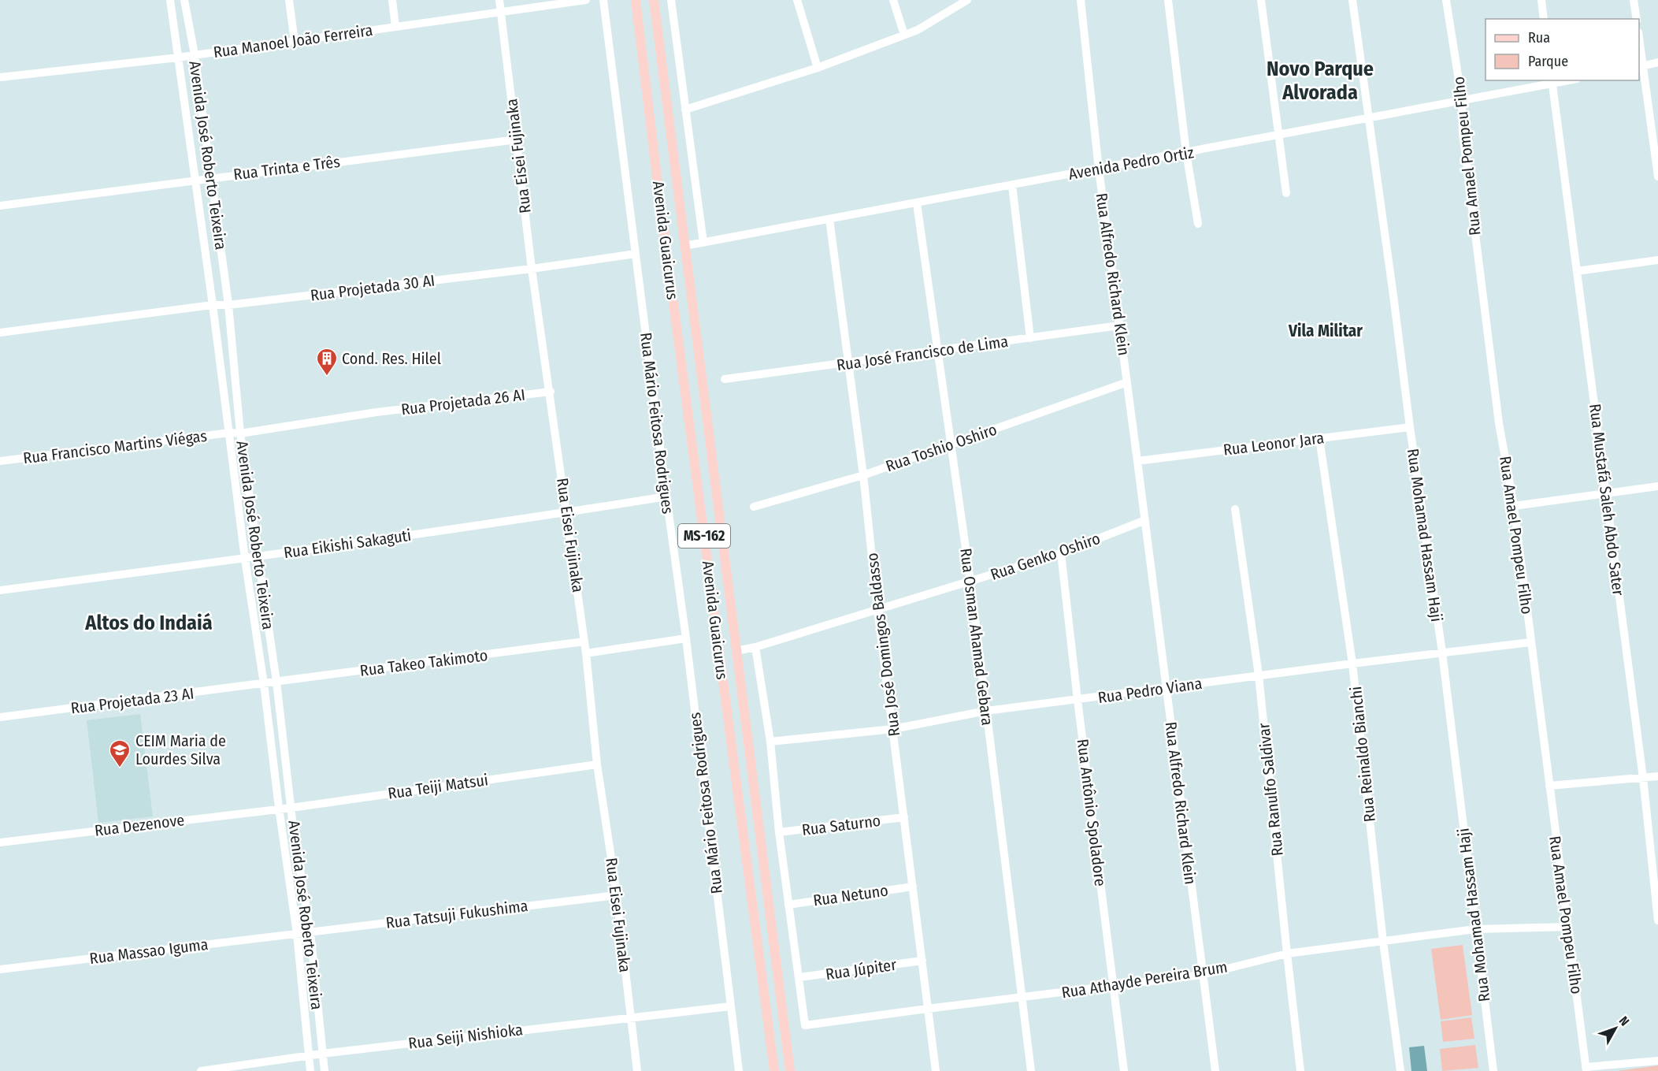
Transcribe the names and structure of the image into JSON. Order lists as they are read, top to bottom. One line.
{"streets":{"main road":["Avenida Guaicurus","MS-162"],"street":["Rua Manoel João Ferreira","Avenida José Roberto Teixeira","Rua Eisei Fujinaka","Rua Amael Pompeu Filho","Avenida Pedro Ortiz","Rua Trinta e Três","Rua Alfredo Richard Klein","Rua Projetada 30 AI","Rua José Francisco de Lima","Rua Projetada 26 AI","Rua Mário Feitosa Rodrigues","Rua Leonor Jara","Rua Francisco Martins Viégas","Rua Toshio Oshiro","Rua Mustafá Saleh Abdo Sater","Rua Mohamad Hassam Haji","Rua Eikishi Sakaguti","Rua Genko Oshiro","Rua Osman Ahamad Gebara","Rua José Domingos Baldasso","Rua Takeo Takimoto","Rua Pedro Viana","Rua Projetada 23 AI","Rua Reinaldo Bianchi","Rua Teiji Matsui","Rua Ranulfo Saldivar","Rua Antônio Spoladore","Rua Dezenove","Rua Saturno","Rua Netuno","Rua Tatsuji Fukushima","Rua Massao Iguma","Rua Júpiter","Rua Athayde Pereira Brum","Rua Seiji Nishioka"]},"crossings":[["Rua Manoel João Ferreira","Avenida José Roberto Teixeira"],["Rua Manoel João Ferreira","Rua Eisei Fujinaka"],["Avenida José Roberto Teixeira","Rua Trinta e Três"],["Avenida José Roberto Teixeira","Rua Projetada 30 AI"],["Avenida José Roberto Teixeira","Rua Projetada 26 AI"],["Avenida José Roberto Teixeira","Rua Francisco Martins Viégas"],["Avenida José Roberto Teixeira","Rua Eikishi Sakaguti"],["Avenida José Roberto Teixeira","Rua Takeo Takimoto"],["Avenida José Roberto Teixeira","Rua Projetada 23 AI"],["Avenida José Roberto Teixeira","Rua Teiji Matsui"],["Avenida José Roberto Teixeira","Rua Dezenove"],["Avenida José Roberto Teixeira","Rua Tatsuji Fukushima"],["Avenida José Roberto Teixeira","Rua Massao Iguma"],["Avenida José Roberto Teixeira","Rua Seiji Nishioka"],["Rua Eisei Fujinaka","Rua Trinta e Três"],["Rua Eisei Fujinaka","Rua Projetada 30 AI"],["Rua Eisei Fujinaka","Rua Projetada 26 AI"],["Rua Eisei Fujinaka","Rua Eikishi Sakaguti"],["Rua Eisei Fujinaka","Rua Takeo Takimoto"],["Rua Eisei Fujinaka","Rua Teiji Matsui"],["Rua Eisei Fujinaka","Rua Tatsuji Fukushima"],["Rua Eisei Fujinaka","Rua Seiji Nishioka"],["Rua Amael Pompeu Filho","Avenida Pedro Ortiz"],["Rua Amael Pompeu Filho","Rua Pedro Viana"],["Rua Amael Pompeu Filho","Rua Athayde Pereira Brum"],["Avenida Pedro Ortiz","Avenida Guaicurus"],["Avenida Pedro Ortiz","Rua Alfredo Richard Klein"],["Avenida Pedro Ortiz","Rua Mustafá Saleh Abdo Sater"],["Avenida Pedro Ortiz","Rua Mohamad Hassam Haji"],["Avenida Pedro Ortiz","Rua Osman Ahamad Gebara"],["Avenida Pedro Ortiz","Rua José Domingos Baldasso"],["Avenida Guaicurus","Rua Genko Oshiro"],["Rua Alfredo Richard Klein","Rua José Francisco de Lima"],["Rua Alfredo Richard Klein","Rua Leonor Jara"],["Rua Alfredo Richard Klein","Rua Toshio Oshiro"],["Rua Alfredo Richard Klein","Rua Genko Oshiro"],["Rua Alfredo Richard Klein","Rua Pedro Viana"],["Rua Alfredo Richard Klein","Rua Athayde Pereira Brum"],["Rua Projetada 30 AI","Rua Mário Feitosa Rodrigues"],["Rua José Francisco de Lima","Rua Osman Ahamad Gebara"],["Rua José Francisco de Lima","Rua José Domingos Baldasso"],["Rua Projetada 26 AI","Rua Francisco Martins Viégas"],["Rua Mário Feitosa Rodrigues","Rua Eikishi Sakaguti"],["Rua Mário Feitosa Rodrigues","Rua Seiji Nishioka"],["Rua Leonor Jara","Rua Mohamad Hassam Haji"],["Rua Leonor Jara","Rua Reinaldo Bianchi"],["Rua Toshio Oshiro","Rua Osman Ahamad Gebara"],["Rua Toshio Oshiro","Rua José Domingos Baldasso"],["Rua Mohamad Hassam Haji","Rua Pedro Viana"],["Rua Mohamad Hassam Haji","Rua Athayde Pereira Brum"],["Rua Genko Oshiro","Rua Osman Ahamad Gebara"],["Rua Genko Oshiro","Rua José Domingos Baldasso"],["Rua Genko Oshiro","Rua Antônio Spoladore"],["Rua Osman Ahamad Gebara","Rua Pedro Viana"],["Rua Osman Ahamad Gebara","Rua Athayde Pereira Brum"],["Rua José Domingos Baldasso","Rua Pedro Viana"],["Rua José Domingos Baldasso","Rua Saturno"],["Rua José Domingos Baldasso","Rua Netuno"],["Rua José Domingos Baldasso","Rua Júpiter"],["Rua José Domingos Baldasso","Rua Athayde Pereira Brum"],["Rua Takeo Takimoto","Rua Projetada 23 AI"],["Rua Pedro Viana","Rua Reinaldo Bianchi"],["Rua Pedro Viana","Rua Ranulfo Saldivar"],["Rua Pedro Viana","Rua Antônio Spoladore"],["Rua Reinaldo Bianchi","Rua Athayde Pereira Brum"],["Rua Teiji Matsui","Rua Dezenove"],["Rua Ranulfo Saldivar","Rua Athayde Pereira Brum"],["Rua Antônio Spoladore","Rua Athayde Pereira Brum"],["Rua Tatsuji Fukushima","Rua Massao Iguma"],["Rua Júpiter","Rua Athayde Pereira Brum"]],"districts":["Novo Parque Alvorada","Vila Militar","Altos do Indaiá"],"places":{"building":["Cond. Res. Hilel"],"school or university":["CEIM Maria de Lourdes Silva"]},"legend":["Rua","Parque"],"north":"top right"}
